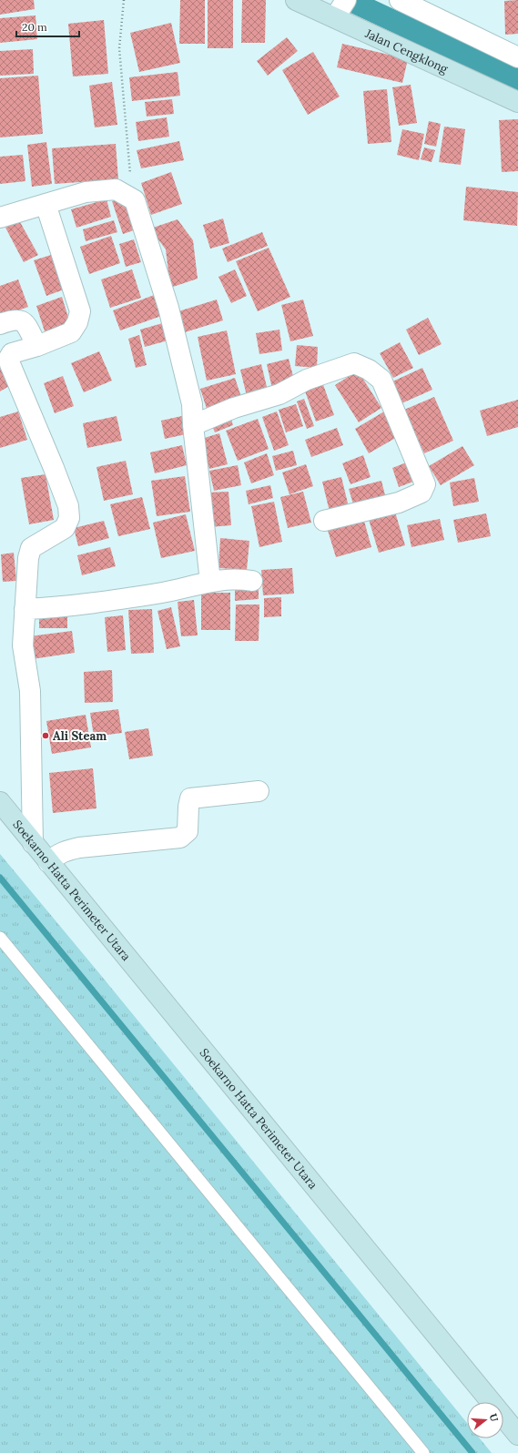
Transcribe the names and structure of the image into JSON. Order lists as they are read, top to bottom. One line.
{"streets":{"main road":["Jalan Cengklong","Soekarno Hatta Perimeter Utara"]},"places":["Ali Steam"],"scale_bar":"20 m","north":"right"}
